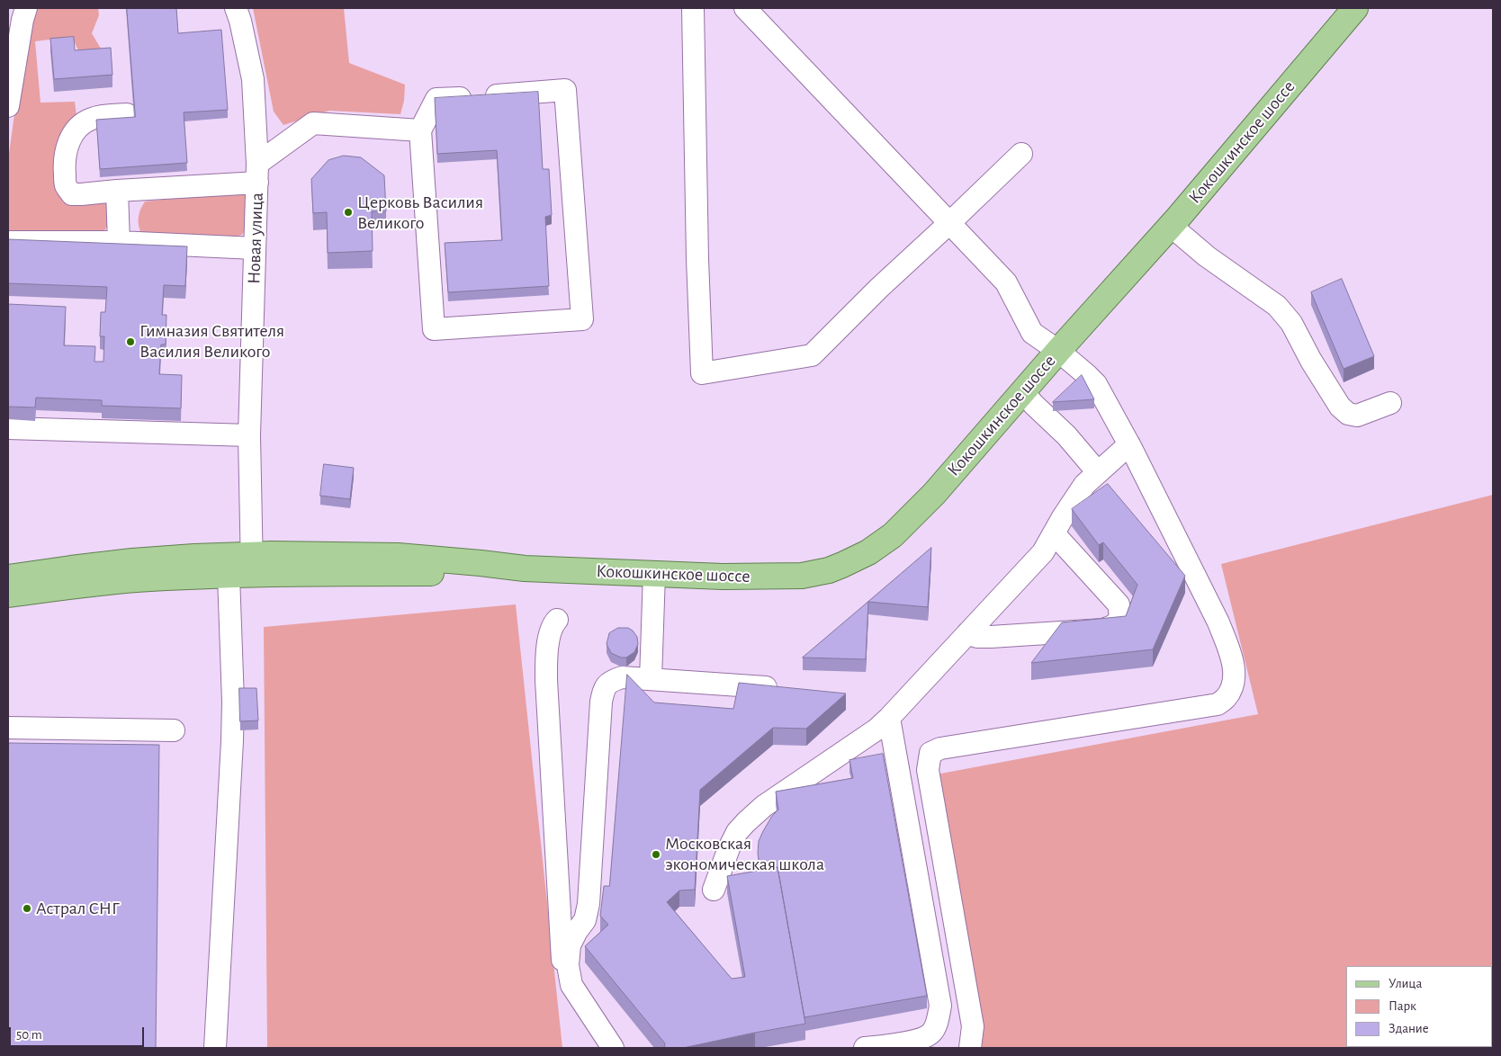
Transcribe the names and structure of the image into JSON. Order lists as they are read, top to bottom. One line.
{"streets":{"main road":["Кокошкинское шоссе"],"street":["Новая улица"]},"crossings":[["Кокошкинское шоссе","Новая улица"]],"places":["Церковь Василия Великого","Гимназия Святителя Василия Великого","Московская экономическая школа","Астрал СНГ"],"legend":["Улица","Парк","Здание"],"scale_bar":"50 m"}
